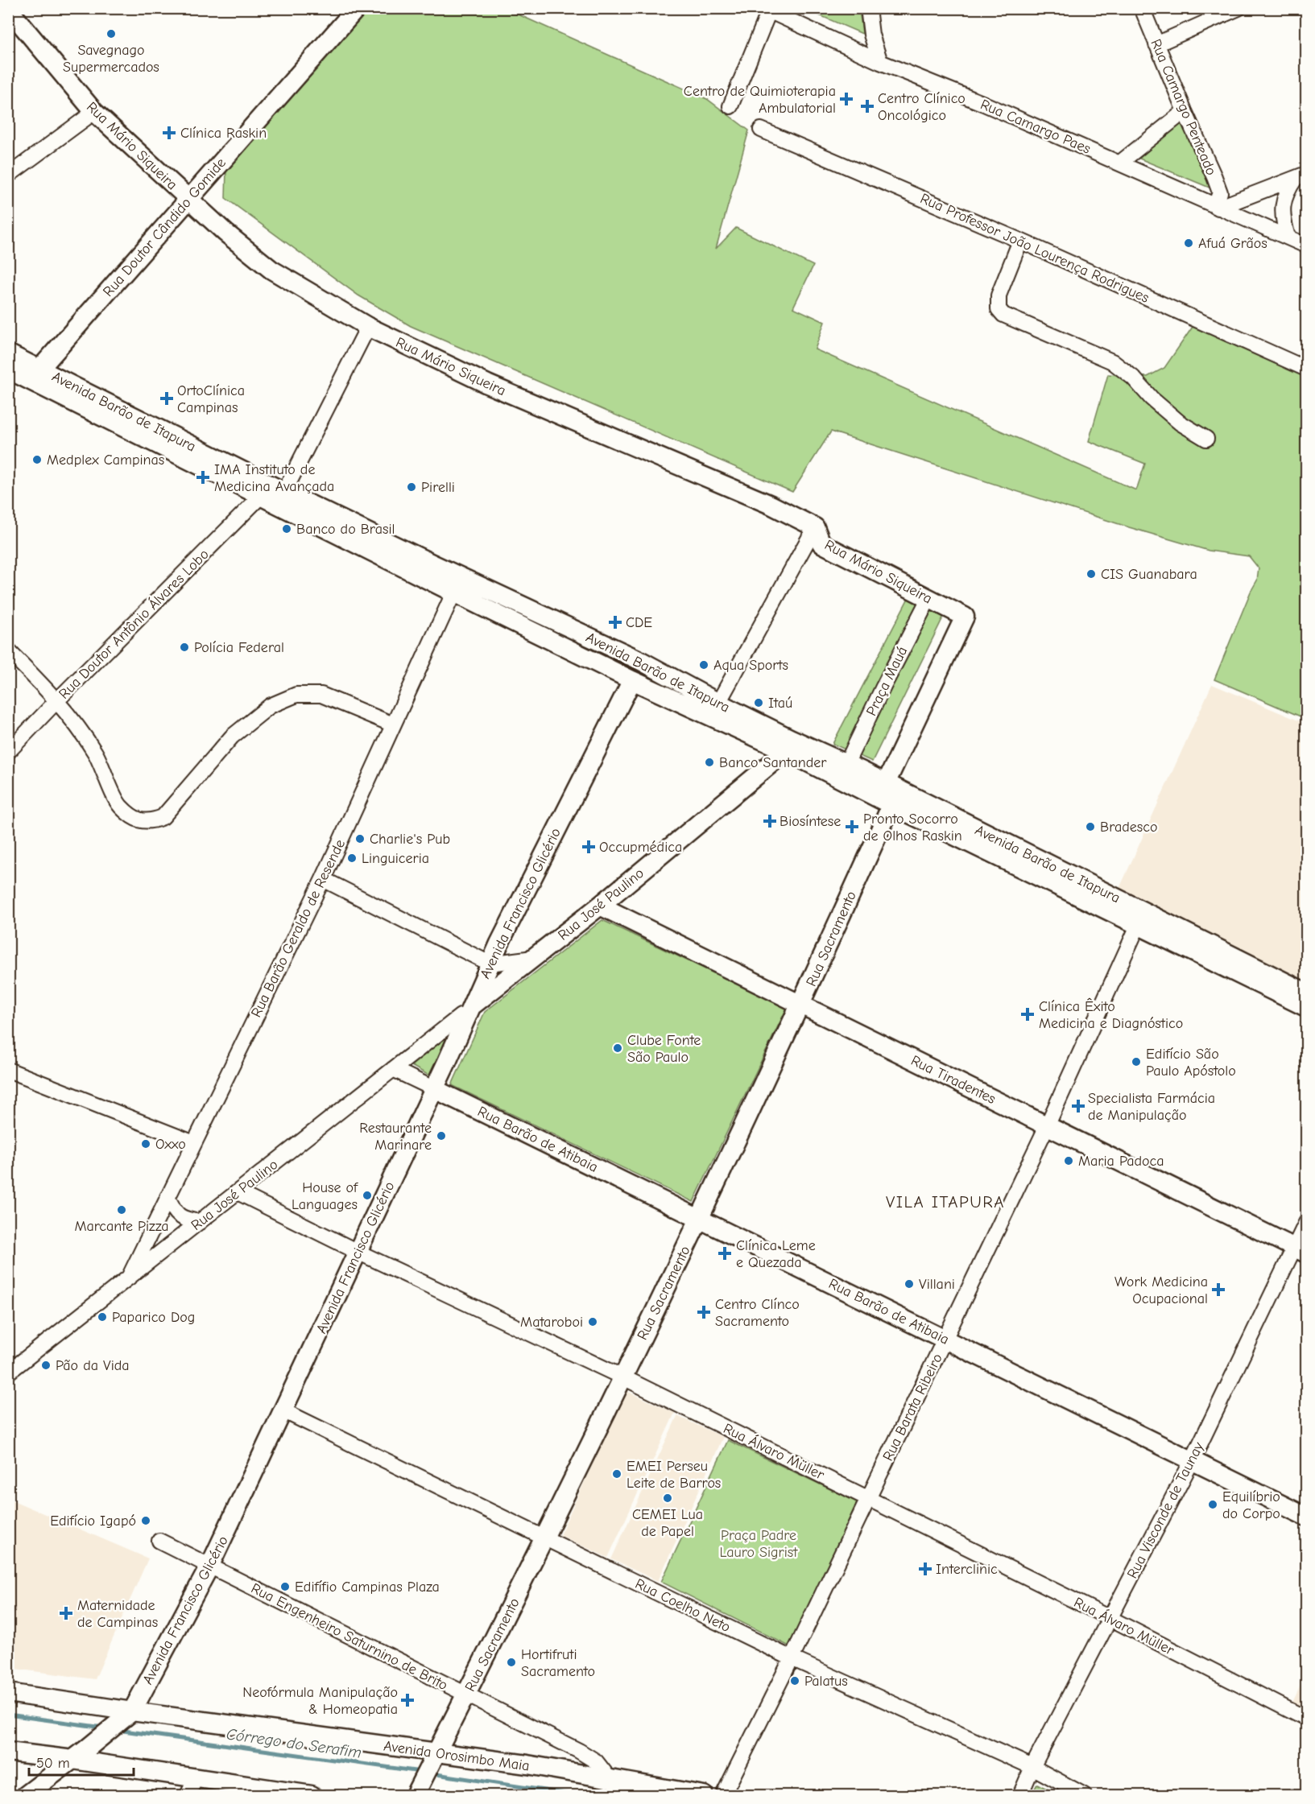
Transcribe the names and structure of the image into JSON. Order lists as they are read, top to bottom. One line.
{"streets":{"main road":["Rua Mário Siqueira","Rua Doutor Cândido Gomide","Avenida Barão de Itapura","Avenida Francisco Glicério","Rua José Paulino","Rua Sacramento","Rua Tiradentes","Rua Barão de Atibaia","Avenida Orosimbo Maia"],"street":["Rua Camargo Penteado","Rua Camargo Paes","Rua Professor João Lourença Rodrigues","Rua Doutor Antônio Álvares Lobo","Praça Mauá","Rua Barão Geraldo de Resende","Rua Barata Ribeiro","Rua Álvaro Müller","Rua Visconde de Taunay","Rua Coelho Neto","Rua Engenheiro Saturnino de Brito"]},"crossings":[["Rua Camargo Penteado","Rua Camargo Paes"],["Rua Mário Siqueira","Rua Doutor Cândido Gomide"],["Rua Mário Siqueira","Avenida Barão de Itapura"],["Rua Mário Siqueira","Praça Mauá"],["Rua Doutor Cândido Gomide","Avenida Barão de Itapura"],["Avenida Barão de Itapura","Rua Doutor Antônio Álvares Lobo"],["Avenida Barão de Itapura","Praça Mauá"],["Avenida Barão de Itapura","Avenida Francisco Glicério"],["Avenida Barão de Itapura","Rua José Paulino"],["Avenida Barão de Itapura","Rua Barão Geraldo de Resende"],["Avenida Barão de Itapura","Rua Sacramento"],["Avenida Barão de Itapura","Rua Barata Ribeiro"],["Avenida Francisco Glicério","Rua José Paulino"],["Avenida Francisco Glicério","Rua Barão de Atibaia"],["Avenida Francisco Glicério","Rua Álvaro Müller"],["Avenida Francisco Glicério","Rua Coelho Neto"],["Avenida Francisco Glicério","Rua Engenheiro Saturnino de Brito"],["Avenida Francisco Glicério","Avenida Orosimbo Maia"],["Rua José Paulino","Rua Barão Geraldo de Resende"],["Rua José Paulino","Rua Tiradentes"],["Rua José Paulino","Rua Barão de Atibaia"],["Rua José Paulino","Rua Álvaro Müller"],["Rua Sacramento","Rua Tiradentes"],["Rua Sacramento","Rua Barão de Atibaia"],["Rua Sacramento","Rua Álvaro Müller"],["Rua Sacramento","Rua Coelho Neto"],["Rua Sacramento","Rua Engenheiro Saturnino de Brito"],["Rua Sacramento","Avenida Orosimbo Maia"],["Rua Tiradentes","Rua Barata Ribeiro"],["Rua Tiradentes","Rua Visconde de Taunay"],["Rua Barão de Atibaia","Rua Barata Ribeiro"],["Rua Barão de Atibaia","Rua Visconde de Taunay"],["Rua Barata Ribeiro","Rua Álvaro Müller"],["Rua Barata Ribeiro","Rua Coelho Neto"],["Rua Álvaro Müller","Rua Visconde de Taunay"],["Rua Visconde de Taunay","Rua Coelho Neto"],["Rua Engenheiro Saturnino de Brito","Avenida Orosimbo Maia"]],"districts":["VILA ITAPURA"],"water":["Córrego do Serafim"],"parks":["Praça Padre Lauro Sigrist"],"places":{"other":["Savegnago Supermercados","Afuá Grãos","Medplex Campinas","Pirelli","Banco do Brasil","CIS Guanabara","Polícia Federal","Aqua Sports","Itaú","Banco Santander","Bradesco","Charlie's Pub","Linguiceria","Clube Fonte São Paulo","Edifício São Paulo Apóstolo","Restaurante Marinare","Oxxo","Maria Padoca","House of Languages","Marcante Pizza","Villani","Paparico Dog","Mataroboi","Pão da Vida","EMEI Perseu Leite de Barros","CEMEI Lua de Papel","Equilíbrio do Corpo","Edifício Igapó","Edifífio Campinas Plaza","Hortifruti Sacramento","Palatus"],"health":["Centro de Quimioterapia Ambulatorial","Centro Clínico Oncológico","Clínica Raskin","OrtoClínica Campinas","IMA Instituto de Medicina Avançada","CDE","Biosíntese","Pronto Socorro de Olhos Raskin","Occupmédica","Clínica Êxito Medicina e Diagnóstico","Specialista Farmácia de Manipulação","Clínica Leme e Quezada","Work Medicina Ocupacional","Centro Clínco Sacramento","Interclinic","Maternidade de Campinas","Neofórmula Manipulação & Homeopatia"]},"scale_bar":"50 m"}
